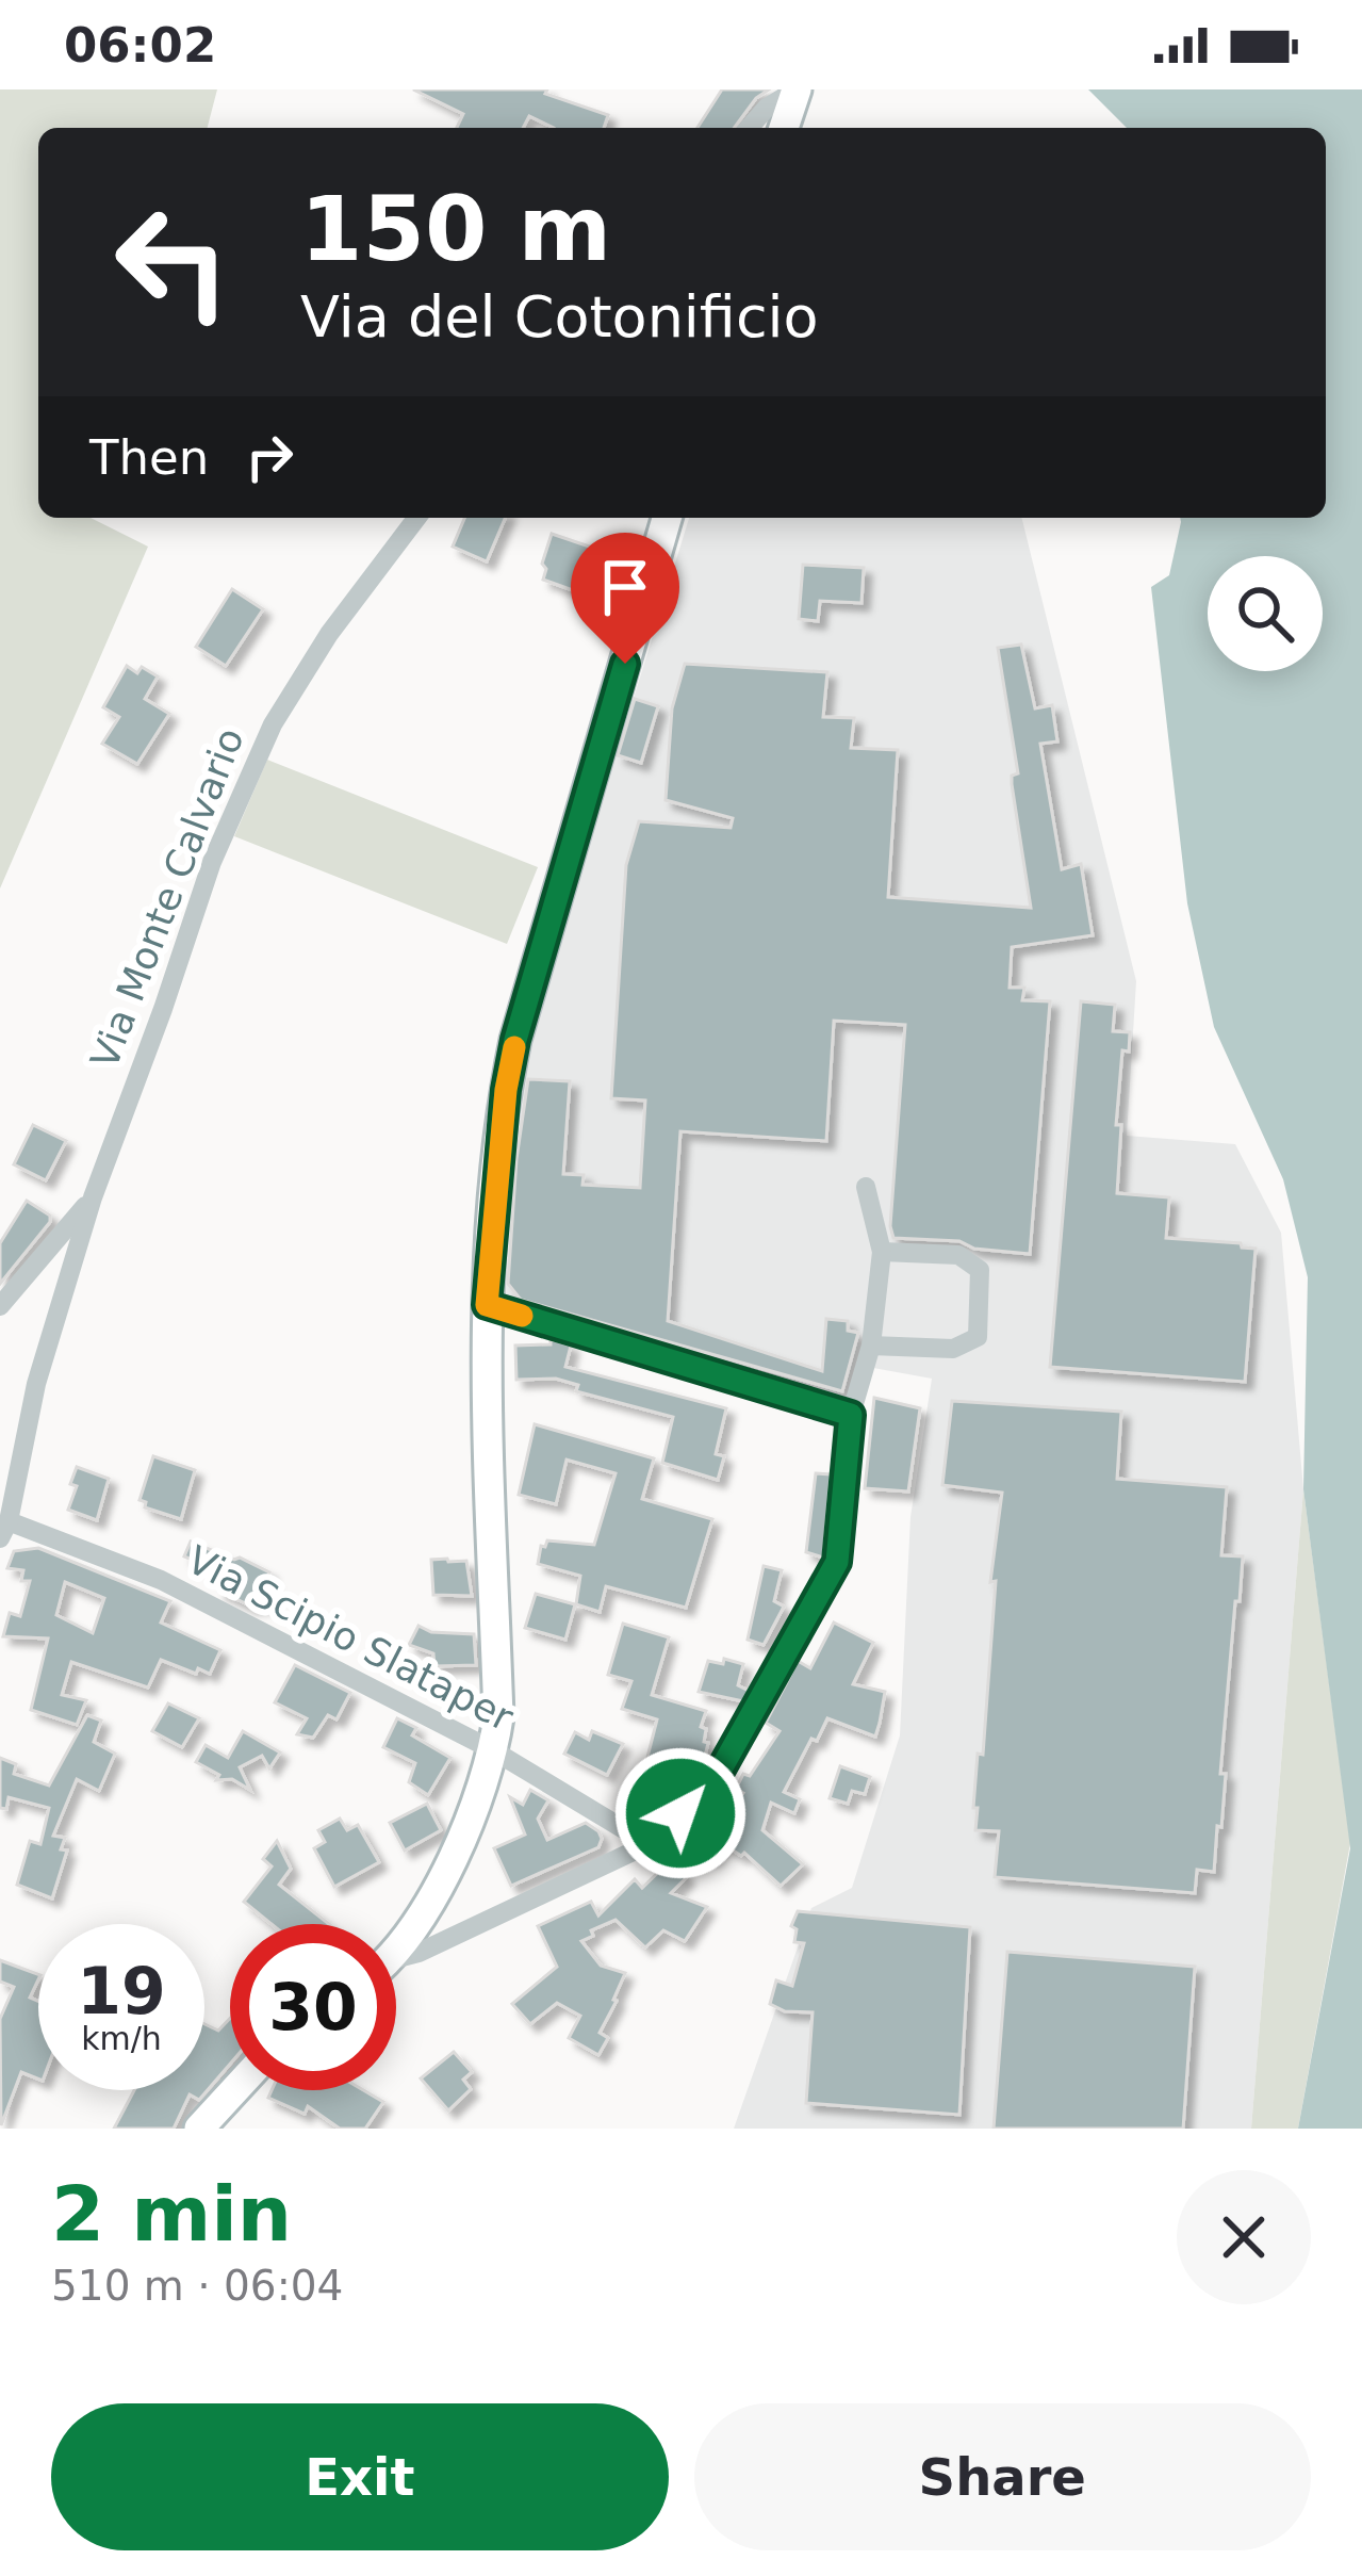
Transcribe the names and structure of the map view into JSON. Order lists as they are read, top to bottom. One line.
{"streets":{"street":["Via Monte Calvario","Via Scipio Slataper"]},"crossings":[["Via Monte Calvario","Via Scipio Slataper"]],"page":{"status":"06:02","turn":["150 m","Via del Cotonificio"],"then":"Then","speed":"19 km/h","limit":"30","heading":["2 min","510 m · 06:04"],"buttons":["Exit","Share"]}}
